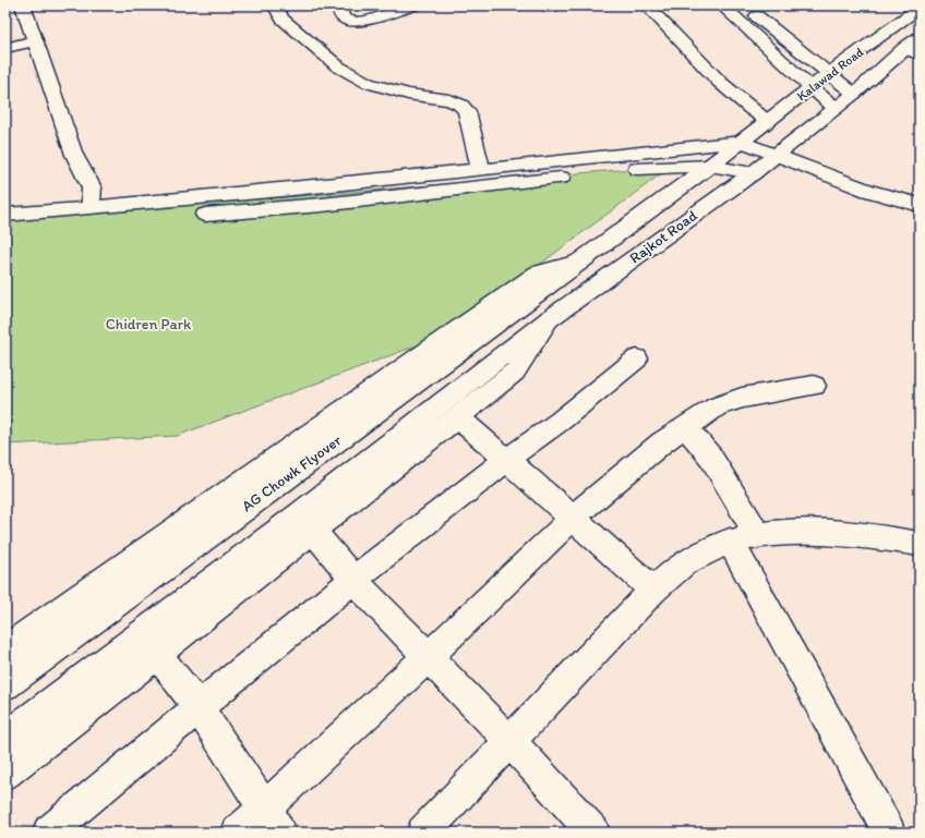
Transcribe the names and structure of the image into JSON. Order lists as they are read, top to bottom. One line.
{"streets":{"street":["Kalawad Road","Rajkot Road","AG Chowk Flyover"]},"crossings":[["Kalawad Road","Rajkot Road"],["Rajkot Road","AG Chowk Flyover"]],"parks":["Chidren Park"]}
